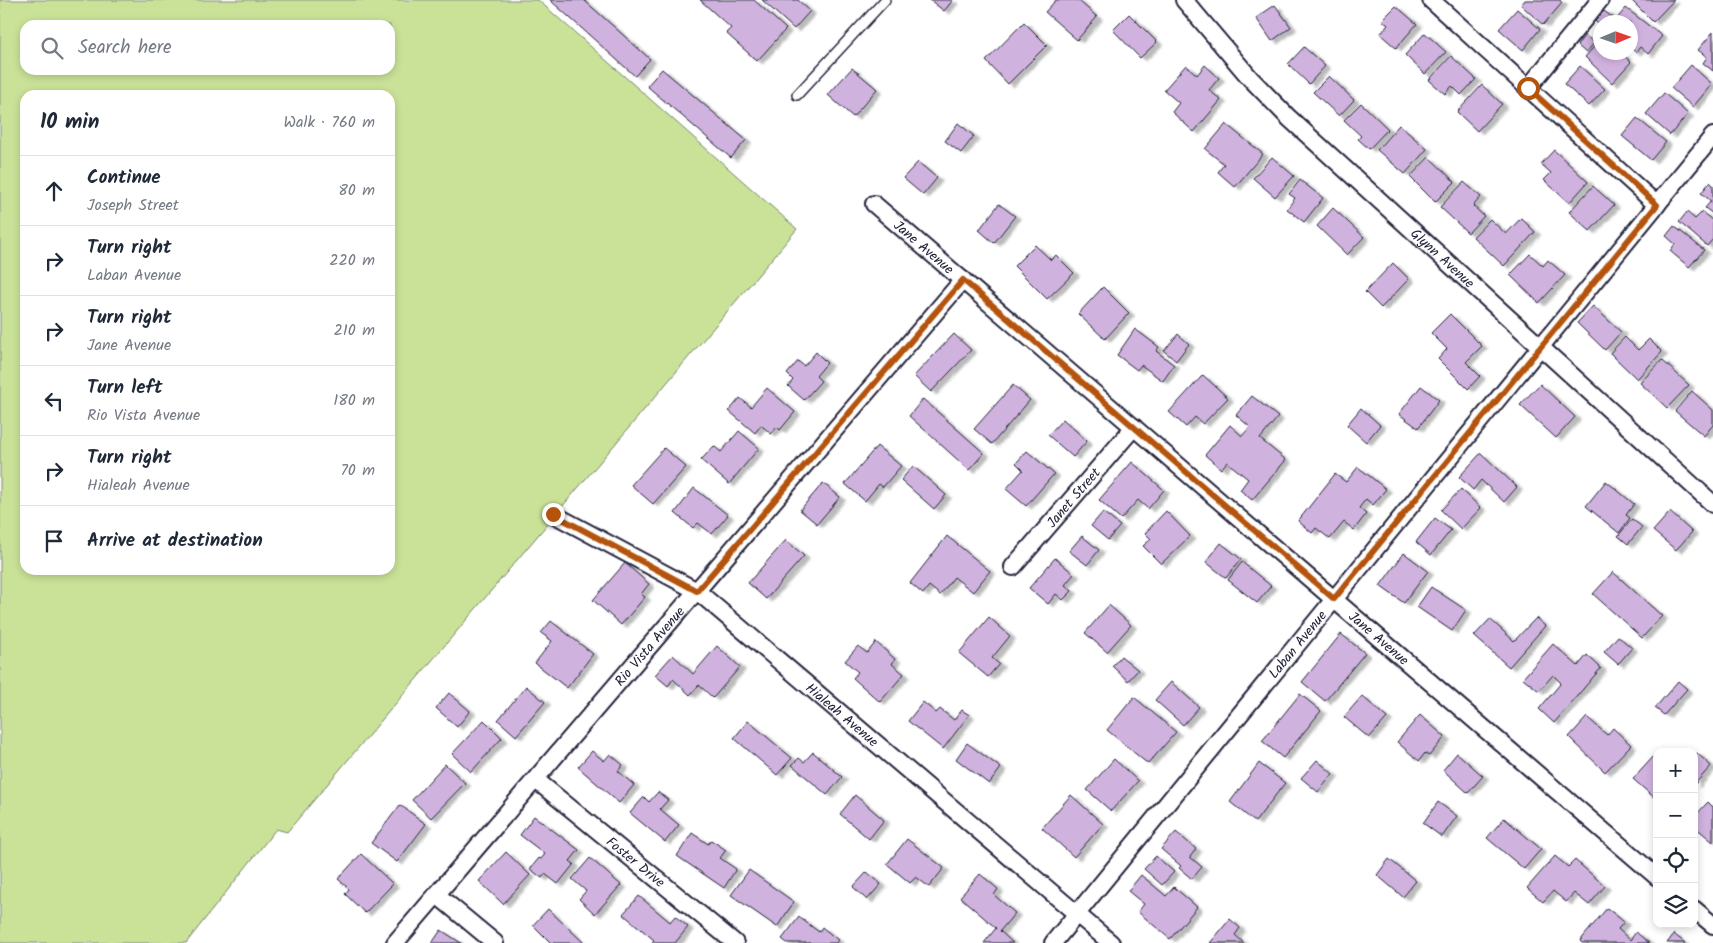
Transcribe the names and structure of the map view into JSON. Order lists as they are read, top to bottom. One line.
{"streets":{"street":["Jane Avenue","Glynn Avenue","Janet Street","Laban Avenue","Rio Vista Avenue","Hialeah Avenue","Foster Drive"]},"crossings":[["Jane Avenue","Janet Street"],["Jane Avenue","Laban Avenue"],["Jane Avenue","Rio Vista Avenue"],["Glynn Avenue","Laban Avenue"],["Laban Avenue","Hialeah Avenue"],["Rio Vista Avenue","Hialeah Avenue"],["Rio Vista Avenue","Foster Drive"]],"north":"right","page":{"search":"Search here","heading":["10 min","Walk · 760 m"],"list":[["Continue","Joseph Street","80 m"],["Turn right","Laban Avenue","220 m"],["Turn right","Jane Avenue","210 m"],["Turn left","Rio Vista Avenue","180 m"],["Turn right","Hialeah Avenue","70 m"],"Arrive at destination"],"map_buttons":["+","−"]}}
